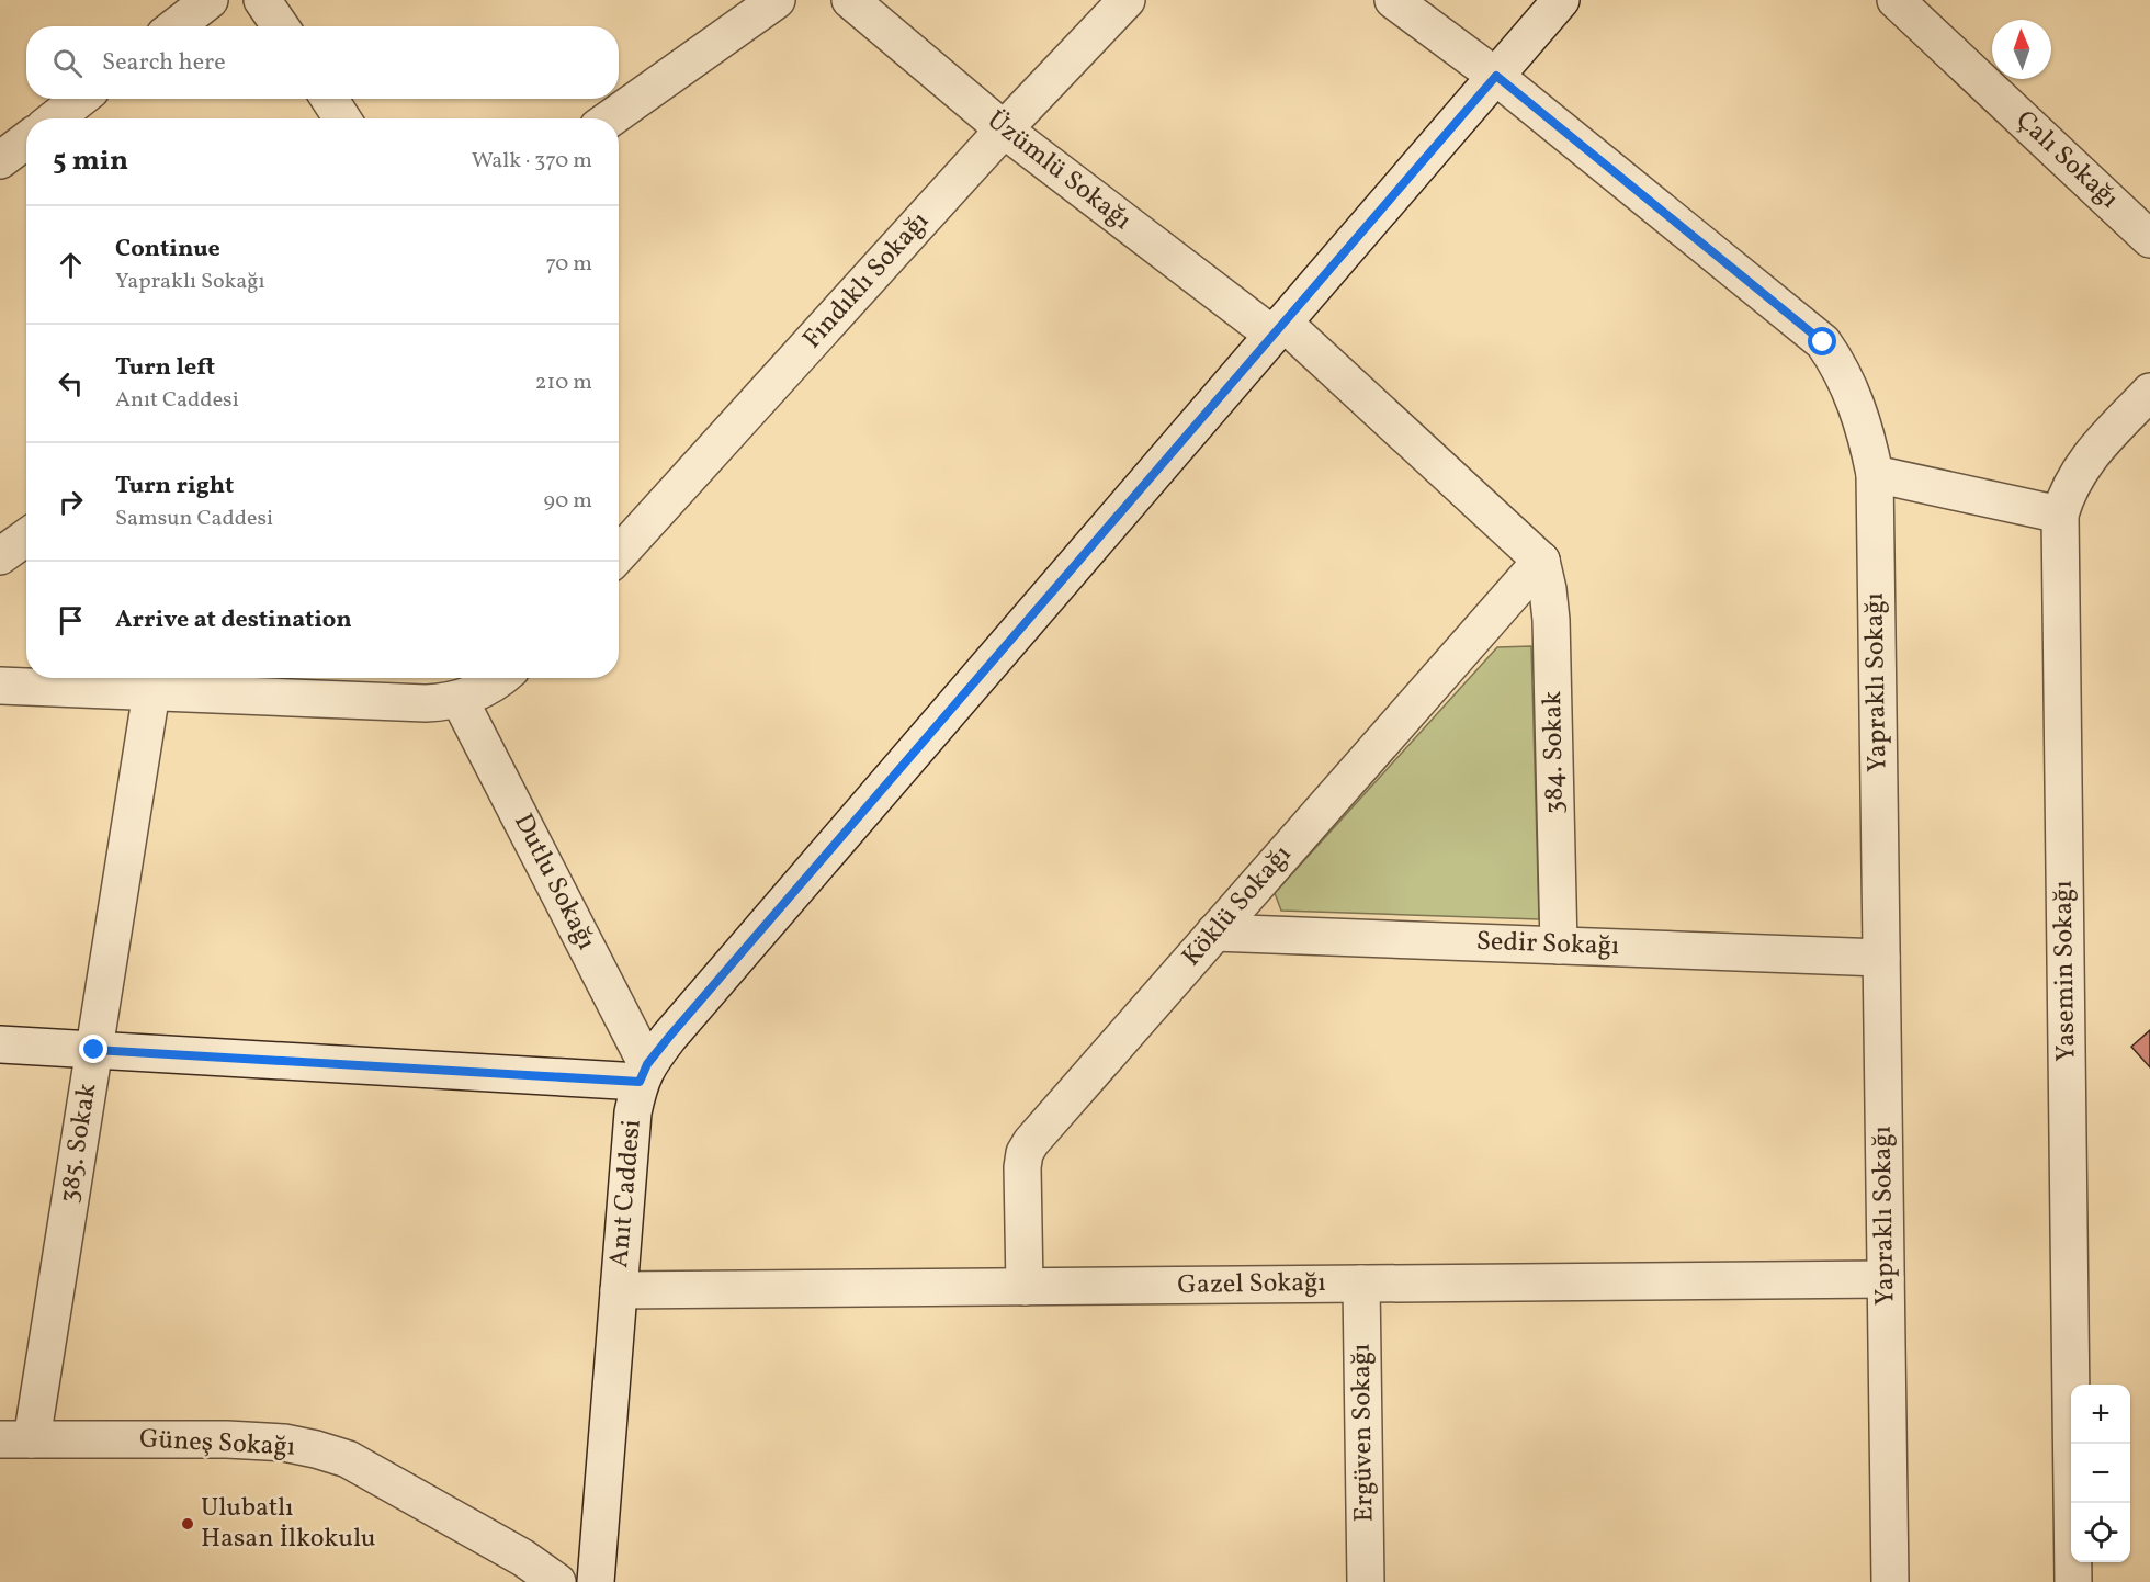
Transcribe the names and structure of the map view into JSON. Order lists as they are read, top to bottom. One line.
{"streets":{"street":["Çalı Sokağı","Üzümlü Sokağı","Fındıklı Sokağı","Yapraklı Sokağı","384. Sokak","Dutlu Sokağı","Köklü Sokağı","Sedir Sokağı","Yasemin Sokağı","385. Sokak","Anıt Caddesi","Gazel Sokağı","Ergüven Sokağı","Güneş Sokağı"]},"crossings":[["Üzümlü Sokağı","Fındıklı Sokağı"],["Üzümlü Sokağı","384. Sokak"],["Üzümlü Sokağı","Köklü Sokağı"],["Üzümlü Sokağı","Anıt Caddesi"],["Yapraklı Sokağı","Sedir Sokağı"],["Yapraklı Sokağı","Anıt Caddesi"],["Yapraklı Sokağı","Gazel Sokağı"],["384. Sokak","Köklü Sokağı"],["384. Sokak","Sedir Sokağı"],["Dutlu Sokağı","Anıt Caddesi"],["Köklü Sokağı","Sedir Sokağı"],["Köklü Sokağı","Gazel Sokağı"],["385. Sokak","Güneş Sokağı"],["Anıt Caddesi","Gazel Sokağı"],["Gazel Sokağı","Ergüven Sokağı"]],"places":["Ulubatlı Hasan İlkokulu"],"north":"top","page":{"search":"Search here","heading":["5 min","Walk · 370 m"],"list":[["Continue","Yapraklı Sokağı","70 m"],["Turn left","Anıt Caddesi","210 m"],["Turn right","Samsun Caddesi","90 m"],"Arrive at destination"],"map_buttons":["+","−"]}}
